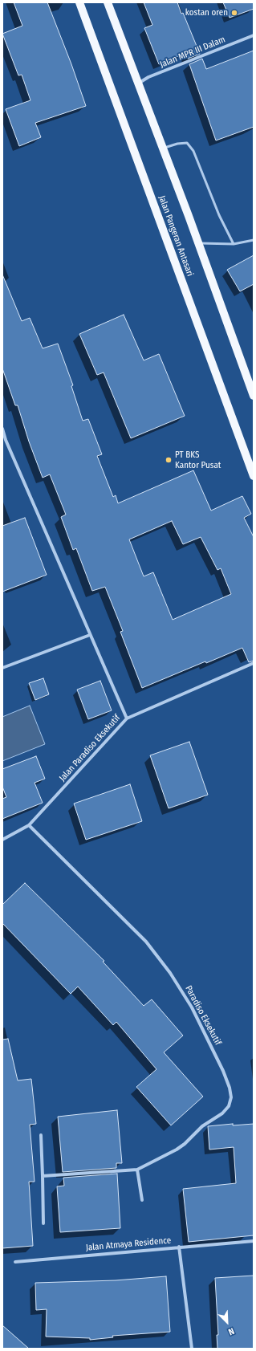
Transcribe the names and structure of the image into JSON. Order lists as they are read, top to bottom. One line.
{"streets":{"main road":["Jalan Pangeran Antasari"],"street":["Jalan MPR III Dalam","Jalan Paradiso Eksekutif","Paradiso Eksekutif","Jalan Atmaya Residence"]},"crossings":[["Jalan MPR III Dalam","Jalan Pangeran Antasari"],["Jalan Paradiso Eksekutif","Paradiso Eksekutif"]],"places":["kostan oren","PT BKS Kantor Pusat"],"north":"bottom right"}
